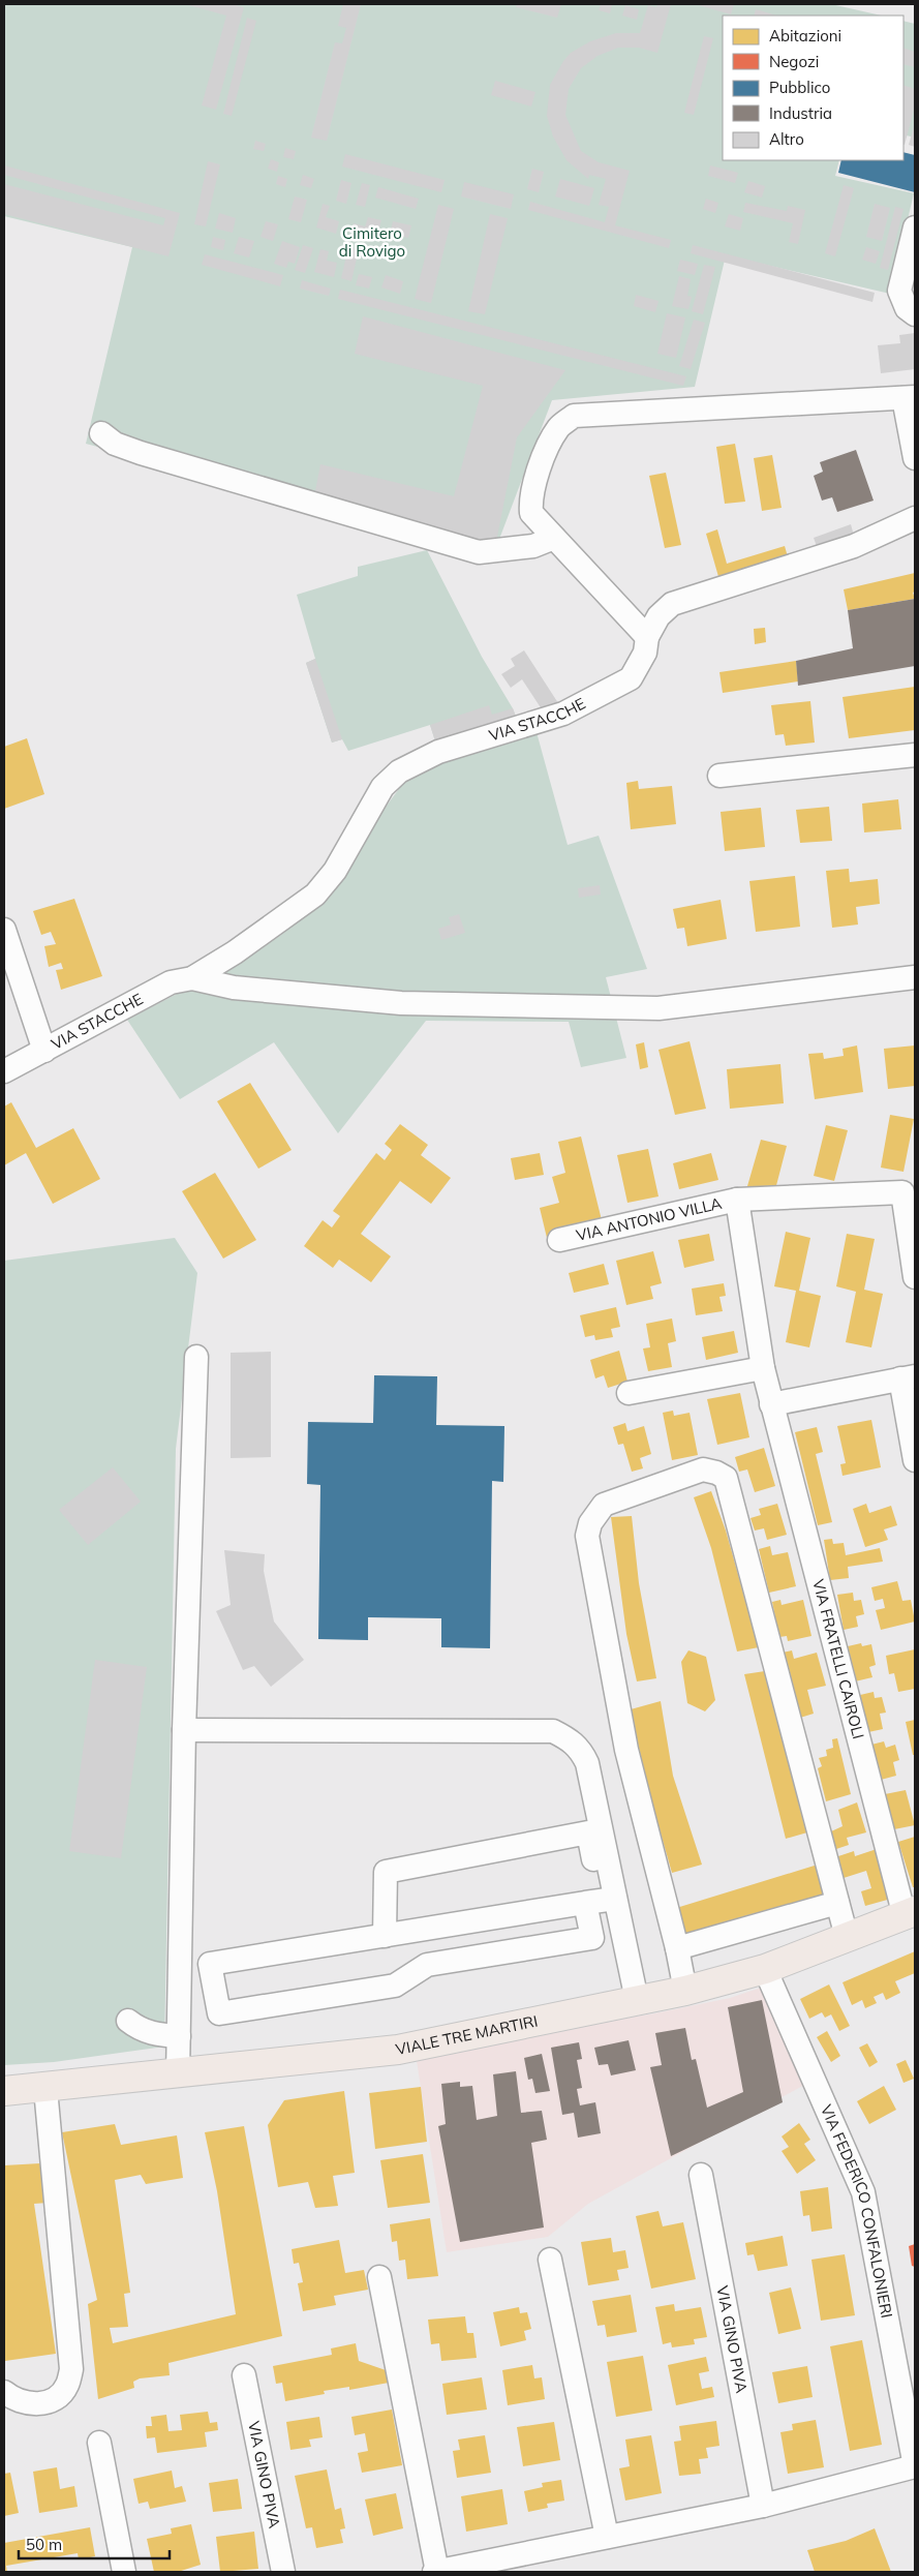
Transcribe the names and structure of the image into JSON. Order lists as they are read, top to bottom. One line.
{"streets":{"main road":["VIALE TRE MARTIRI"],"street":["VIA STACCHE","VIA ANTONIO VILLA","VIA FRATELLI CAIROLI","VIA FEDERICO CONFALONIERI","VIA GINO PIVA"]},"crossings":[["VIA ANTONIO VILLA","VIA FRATELLI CAIROLI"],["VIA FRATELLI CAIROLI","VIALE TRE MARTIRI"],["VIALE TRE MARTIRI","VIA FEDERICO CONFALONIERI"]],"parks":["Cimitero di Rovigo"],"legend":["Abitazioni","Negozi","Pubblico","Industria","Altro"],"scale_bar":"50 m"}
